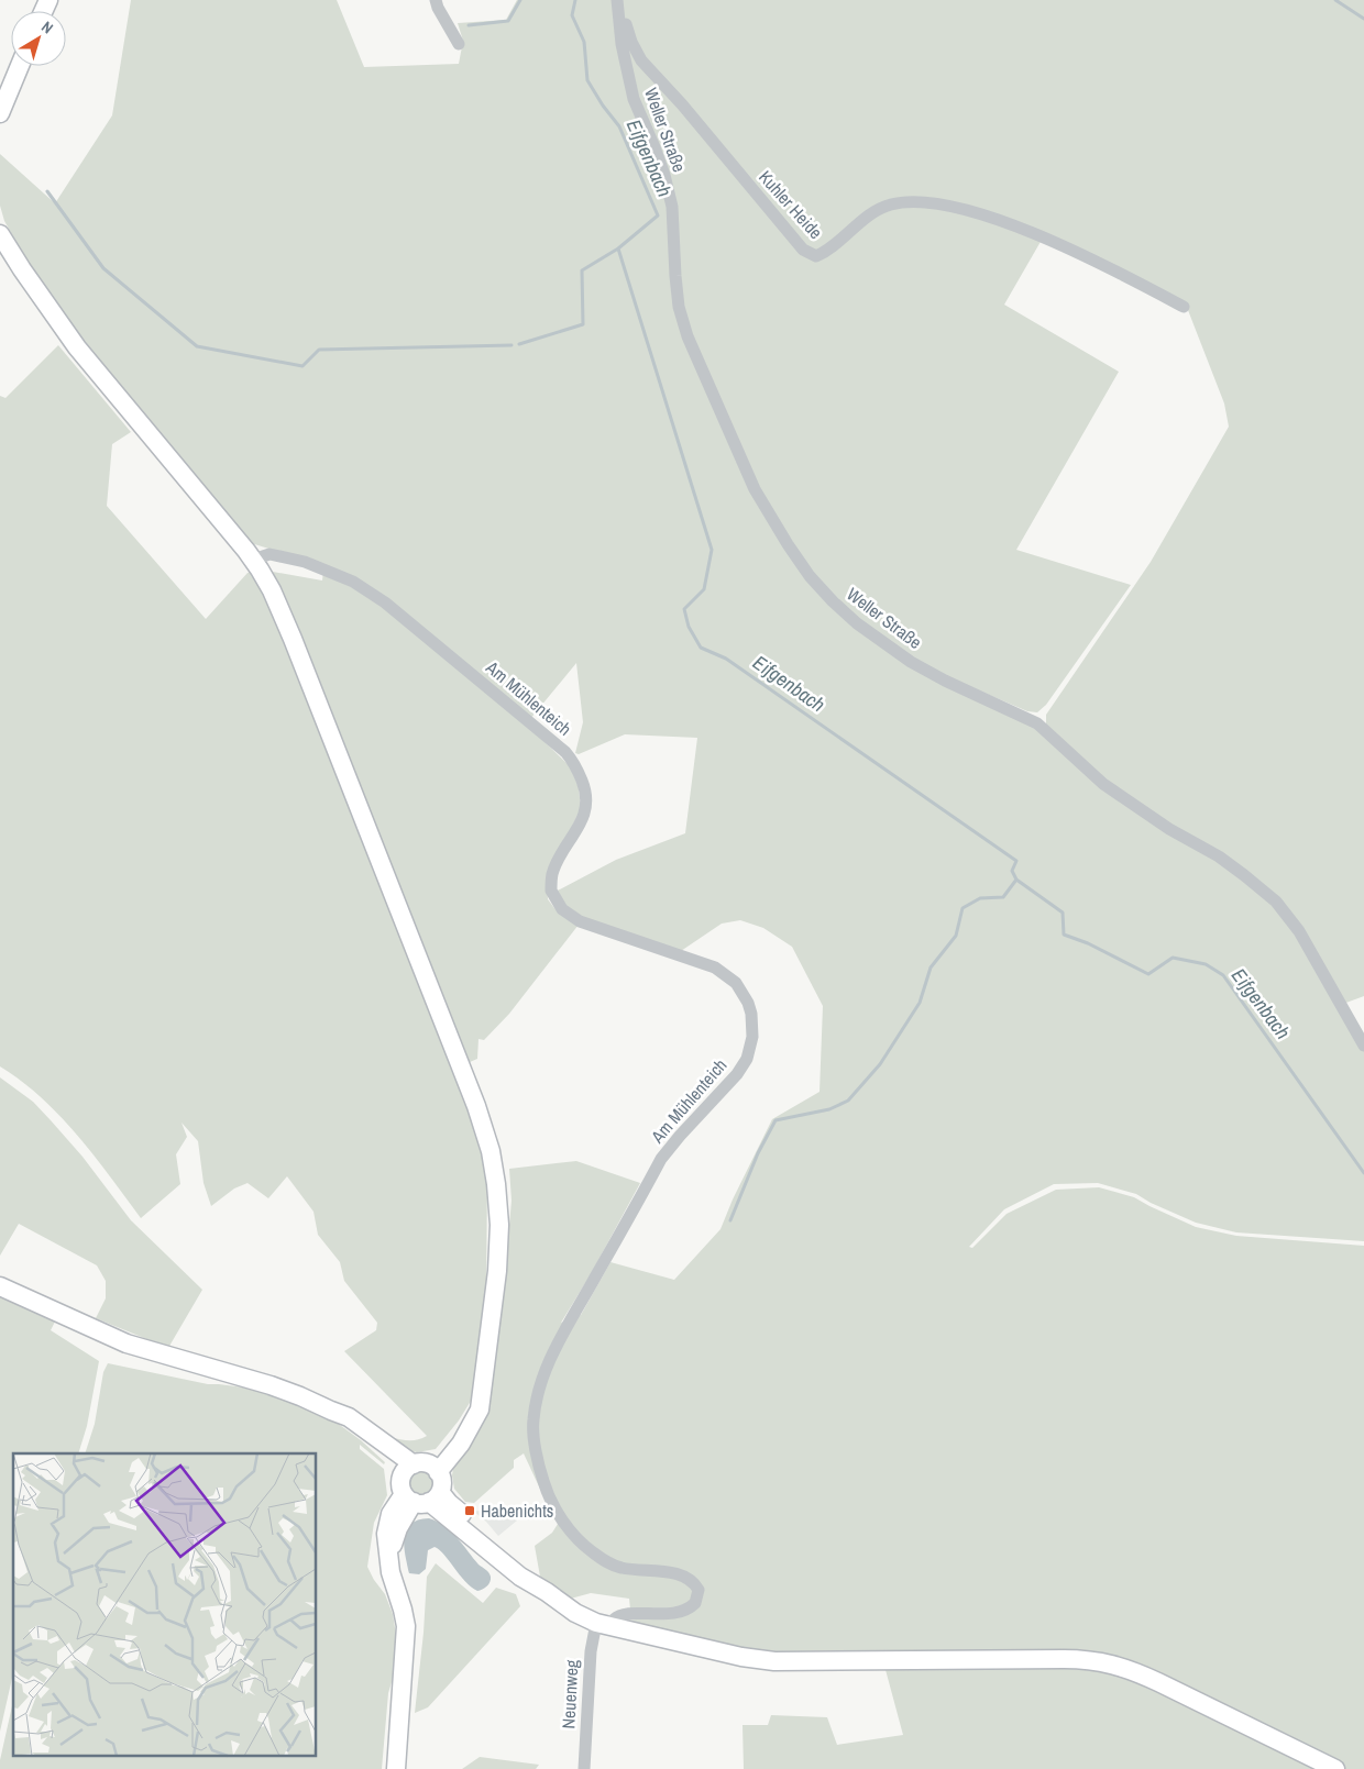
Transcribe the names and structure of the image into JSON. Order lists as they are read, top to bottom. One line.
{"streets":{"street":["Weller Straße","Kuhler Heide","Am Mühlenteich","Neuenweg"]},"crossings":[["Weller Straße","Kuhler Heide"],["Am Mühlenteich","Neuenweg"]],"water":["Eifgenbach"],"places":{"transit":["Habenichts"]},"north":"top right"}
